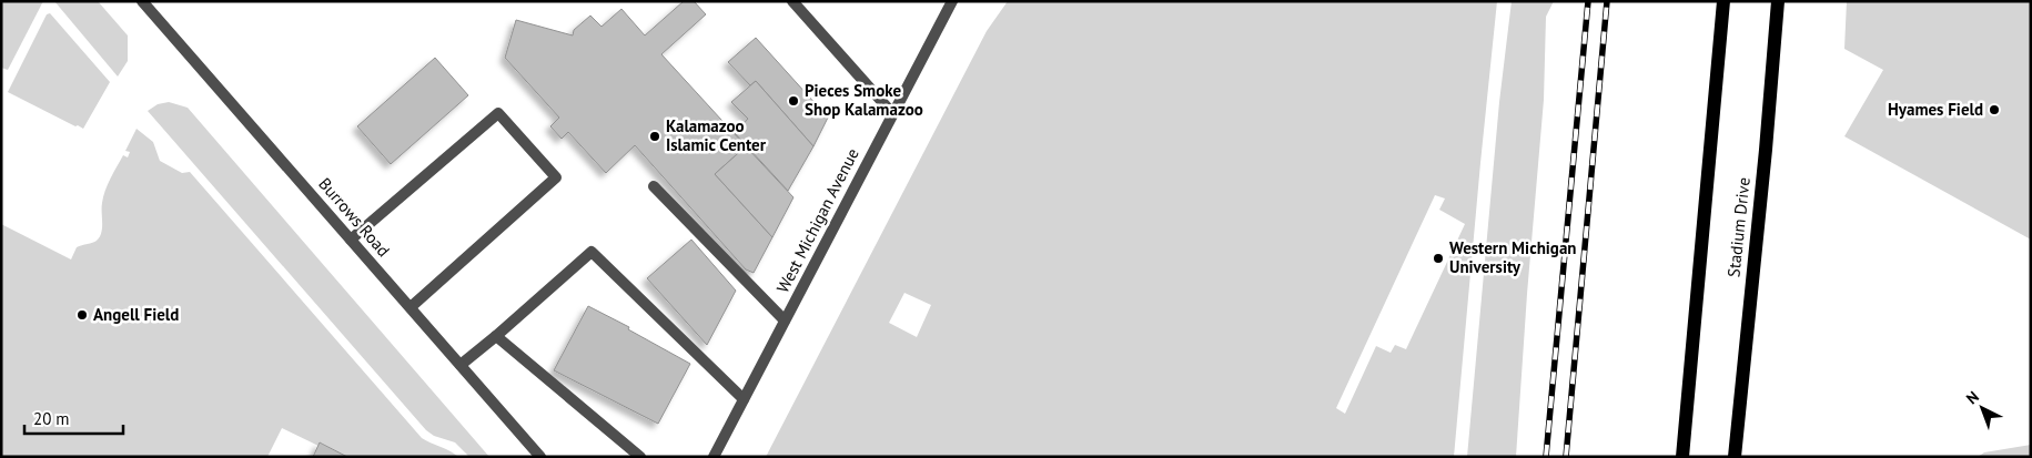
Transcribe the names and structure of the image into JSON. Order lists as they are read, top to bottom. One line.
{"streets":{"main road":["Stadium Drive"],"street":["Burrows Road","West Michigan Avenue"]},"places":["Pieces Smoke Shop Kalamazoo","Hyames Field","Kalamazoo Islamic Center","Western Michigan University","Angell Field"],"scale_bar":"20 m","north":"top left"}
